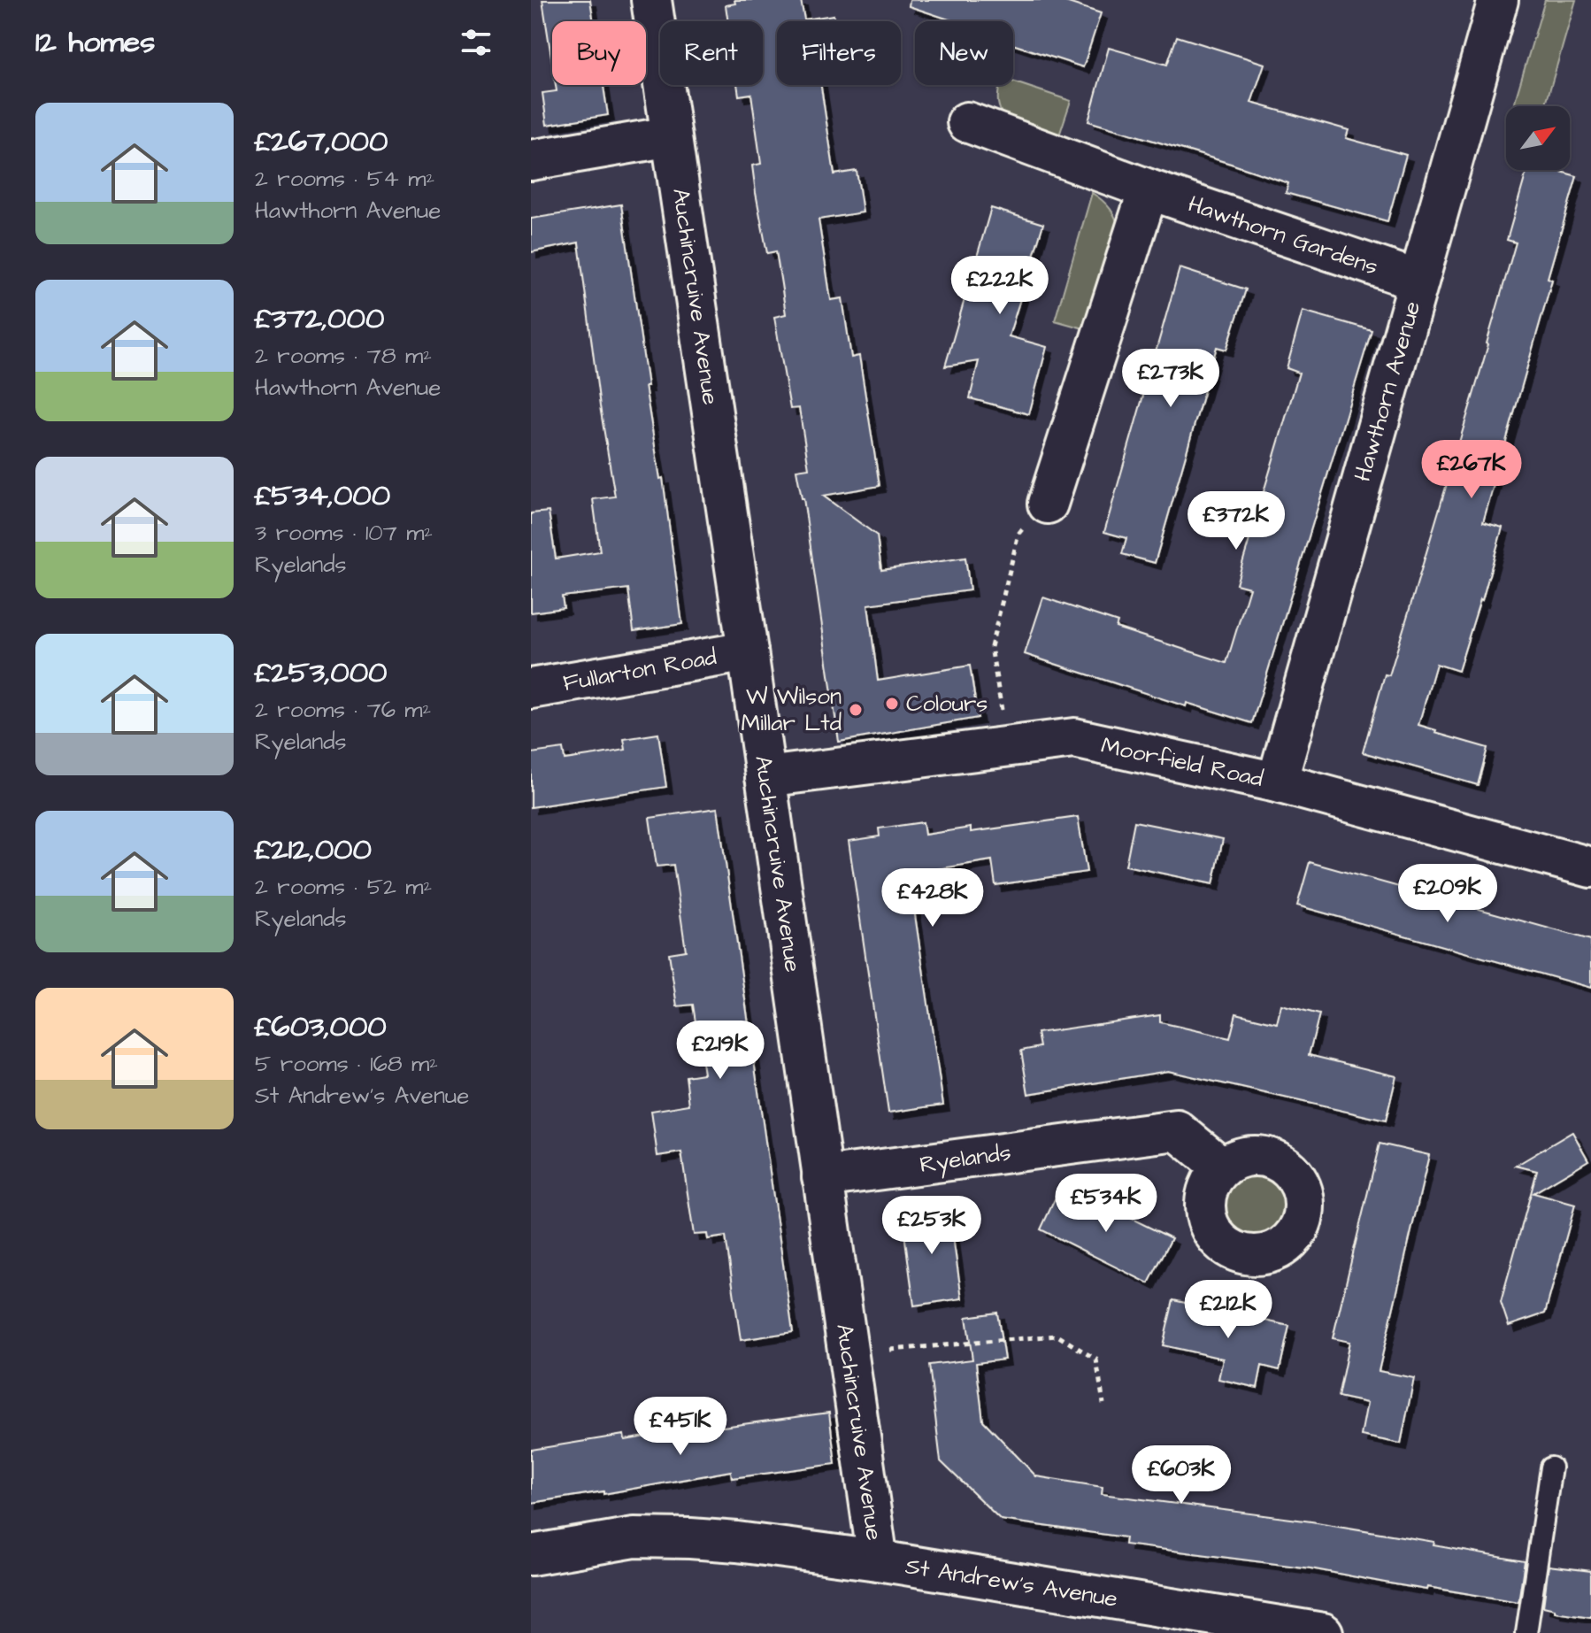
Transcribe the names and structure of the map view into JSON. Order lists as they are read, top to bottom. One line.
{"streets":{"street":["Hawthorn Gardens","Auchincruive Avenue","Hawthorn Avenue","Fullarton Road","Moorfield Road","Ryelands","St Andrew's Avenue"]},"crossings":[["Hawthorn Gardens","Hawthorn Avenue"],["Auchincruive Avenue","Fullarton Road"],["Auchincruive Avenue","Moorfield Road"],["Auchincruive Avenue","Ryelands"],["Auchincruive Avenue","St Andrew's Avenue"],["Hawthorn Avenue","Moorfield Road"]],"places":["Colours","W Wilson Millar Ltd"],"north":"top right","page":{"heading":"12 homes","chip":["Buy","Rent","Filters","New"],"list":[{"name":"£267,000","note":"2 rooms · 54 m² · Hawthorn Avenue"},{"name":"£372,000","note":"2 rooms · 78 m² · Hawthorn Avenue"},{"name":"£534,000","note":"3 rooms · 107 m² · Ryelands"},{"name":"£253,000","note":"2 rooms · 76 m² · Ryelands"},{"name":"£212,000","note":"2 rooms · 52 m² · Ryelands"},{"name":"£603,000","note":"5 rooms · 168 m² · St Andrew's Avenue"}],"price":["£222K","£273K","£267K","£372K","£209K","£428K","£219K","£534K","£253K","£212K","£451K","£603K"]}}
